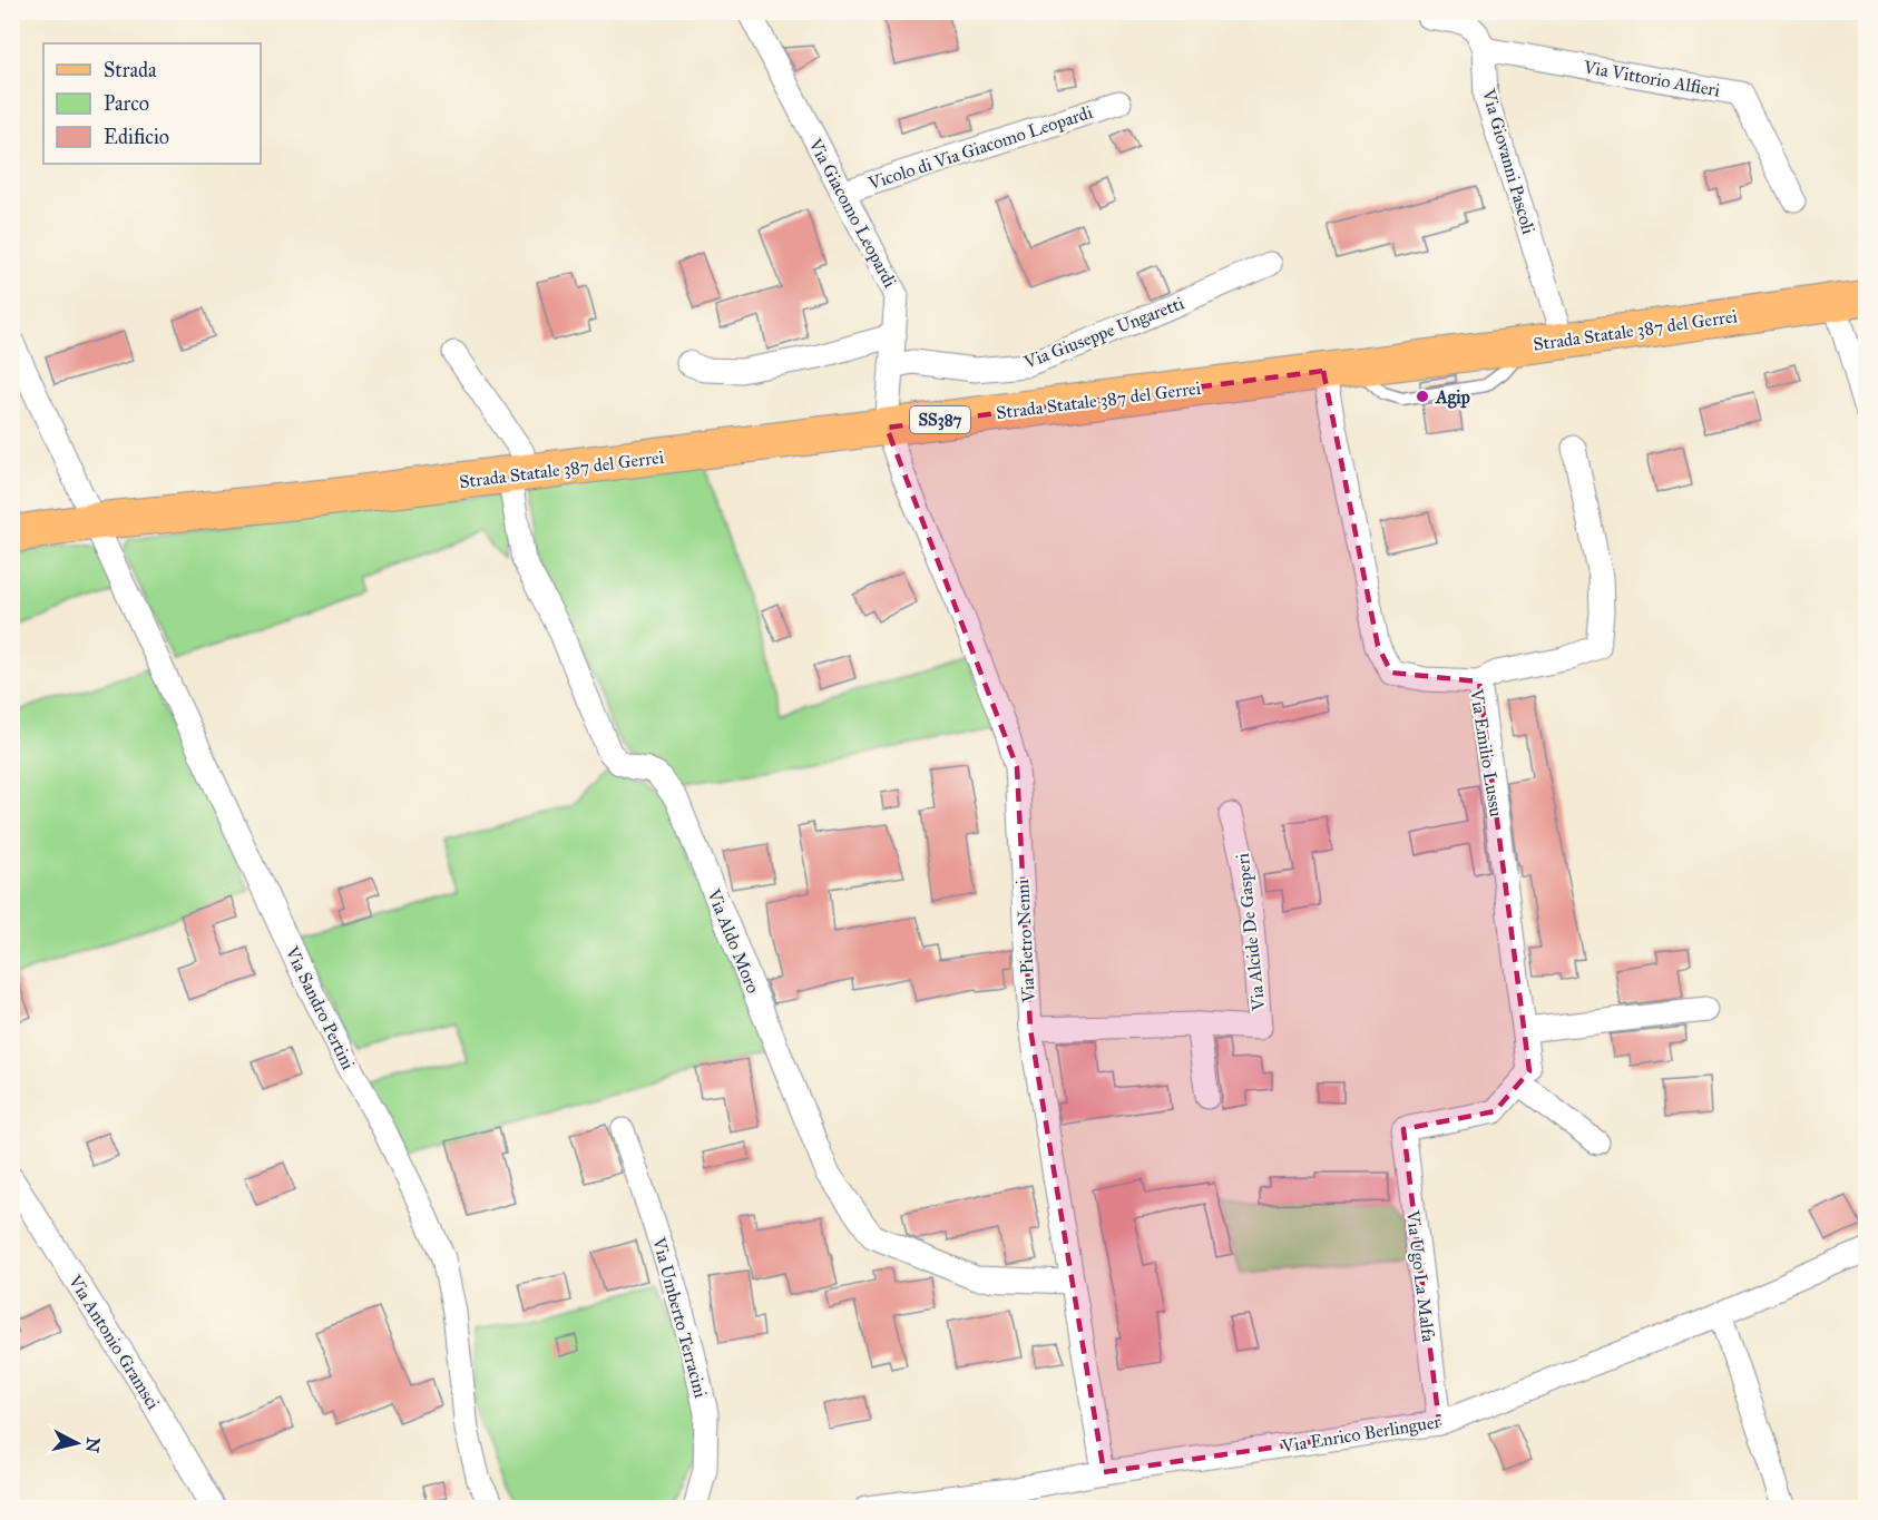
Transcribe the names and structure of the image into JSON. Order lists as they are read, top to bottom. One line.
{"streets":{"main road":["Strada Statale 387 del Gerrei","SS387"],"street":["Via Vittorio Alfieri","Vicolo di Via Giacomo Leopardi","Via Giovanni Pascoli","Via Giacomo Leopardi","Via Giuseppe Ungaretti","Via Emilio Lussu","Via Alcide De Gasperi","Via Aldo Moro","Via Pietro Nenni","Via Sandro Pertini","Via Ugo La Malfa","Via Umberto Terracini","Via Antonio Gramsci","Via Enrico Berlinguer"]},"crossings":[["Via Vittorio Alfieri","Via Giovanni Pascoli"],["Vicolo di Via Giacomo Leopardi","Via Giacomo Leopardi"],["Via Giovanni Pascoli","Strada Statale 387 del Gerrei"],["Via Giacomo Leopardi","Strada Statale 387 del Gerrei"],["Via Giacomo Leopardi","Via Giuseppe Ungaretti"],["Via Giacomo Leopardi","Via Pietro Nenni"],["Strada Statale 387 del Gerrei","Via Emilio Lussu"],["Strada Statale 387 del Gerrei","Via Aldo Moro"],["Strada Statale 387 del Gerrei","Via Pietro Nenni"],["Strada Statale 387 del Gerrei","Via Sandro Pertini"],["Via Emilio Lussu","Via Ugo La Malfa"],["Via Alcide De Gasperi","Via Pietro Nenni"],["Via Aldo Moro","Via Pietro Nenni"],["Via Pietro Nenni","Via Enrico Berlinguer"],["Via Ugo La Malfa","Via Enrico Berlinguer"]],"places":["Agip"],"legend":["Strada","Parco","Edificio"],"north":"right"}
